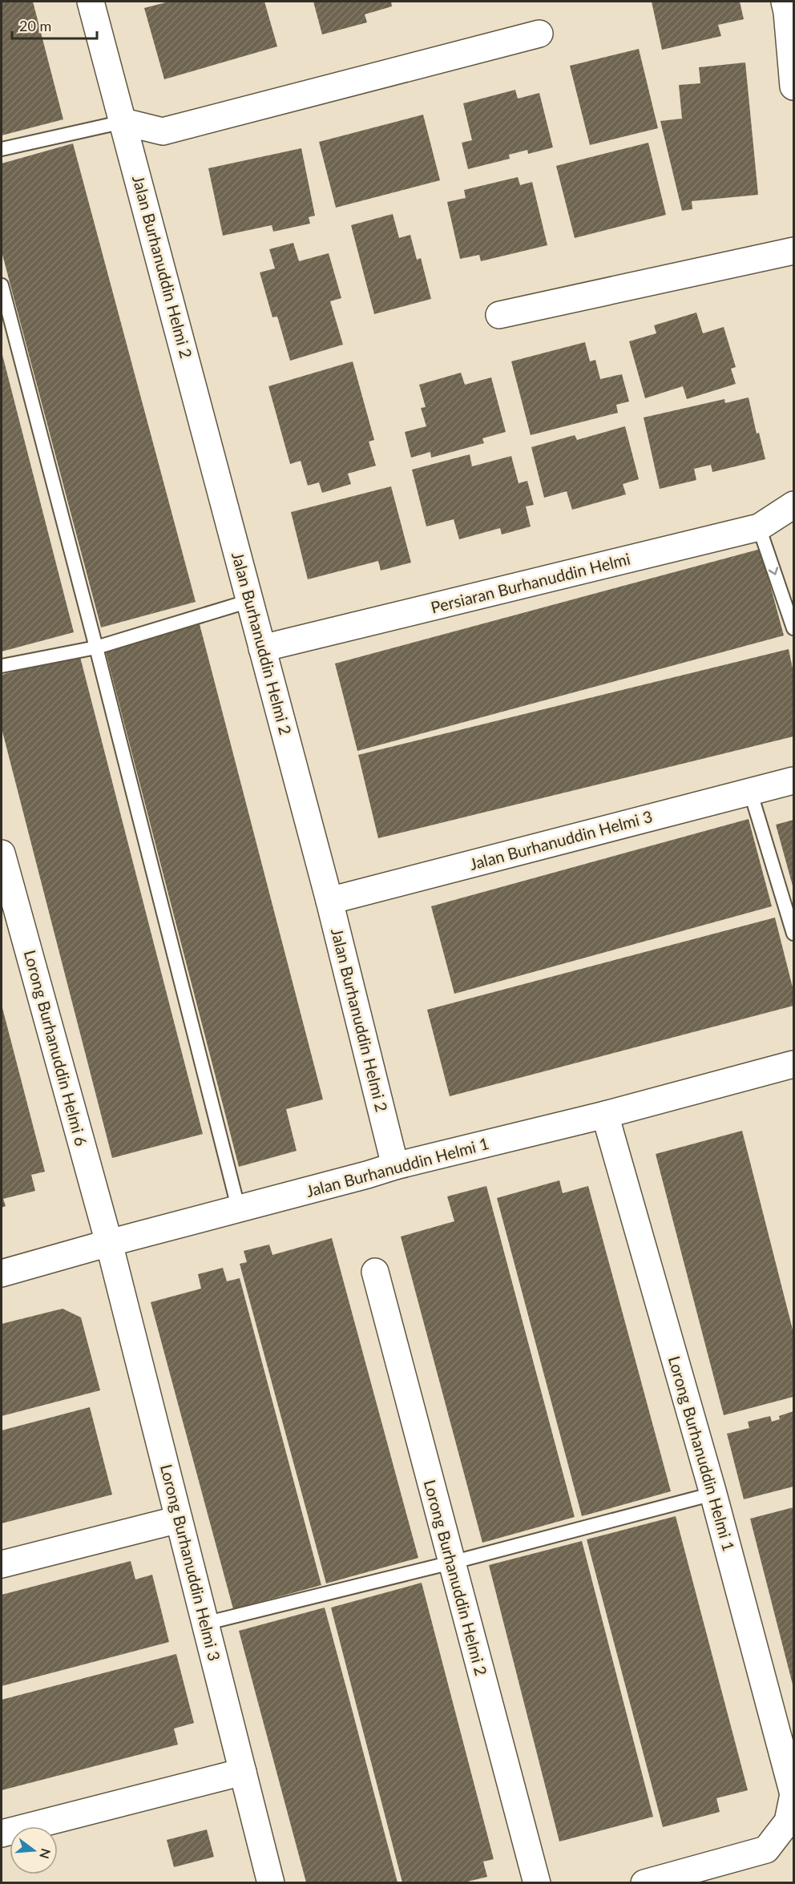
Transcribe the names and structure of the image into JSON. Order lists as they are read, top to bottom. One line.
{"streets":{"street":["Jalan Burhanuddin Helmi 2","Persiaran Burhanuddin Helmi","Jalan Burhanuddin Helmi 3","Lorong Burhanuddin Helmi 6","Jalan Burhanuddin Helmi 1","Lorong Burhanuddin Helmi 1","Lorong Burhanuddin Helmi 3","Lorong Burhanuddin Helmi 2"]},"crossings":[["Jalan Burhanuddin Helmi 2","Persiaran Burhanuddin Helmi"],["Jalan Burhanuddin Helmi 2","Jalan Burhanuddin Helmi 3"],["Jalan Burhanuddin Helmi 2","Jalan Burhanuddin Helmi 1"],["Lorong Burhanuddin Helmi 6","Jalan Burhanuddin Helmi 1"],["Lorong Burhanuddin Helmi 6","Lorong Burhanuddin Helmi 3"],["Jalan Burhanuddin Helmi 1","Lorong Burhanuddin Helmi 1"],["Jalan Burhanuddin Helmi 1","Lorong Burhanuddin Helmi 3"]],"scale_bar":"20 m","north":"right"}
